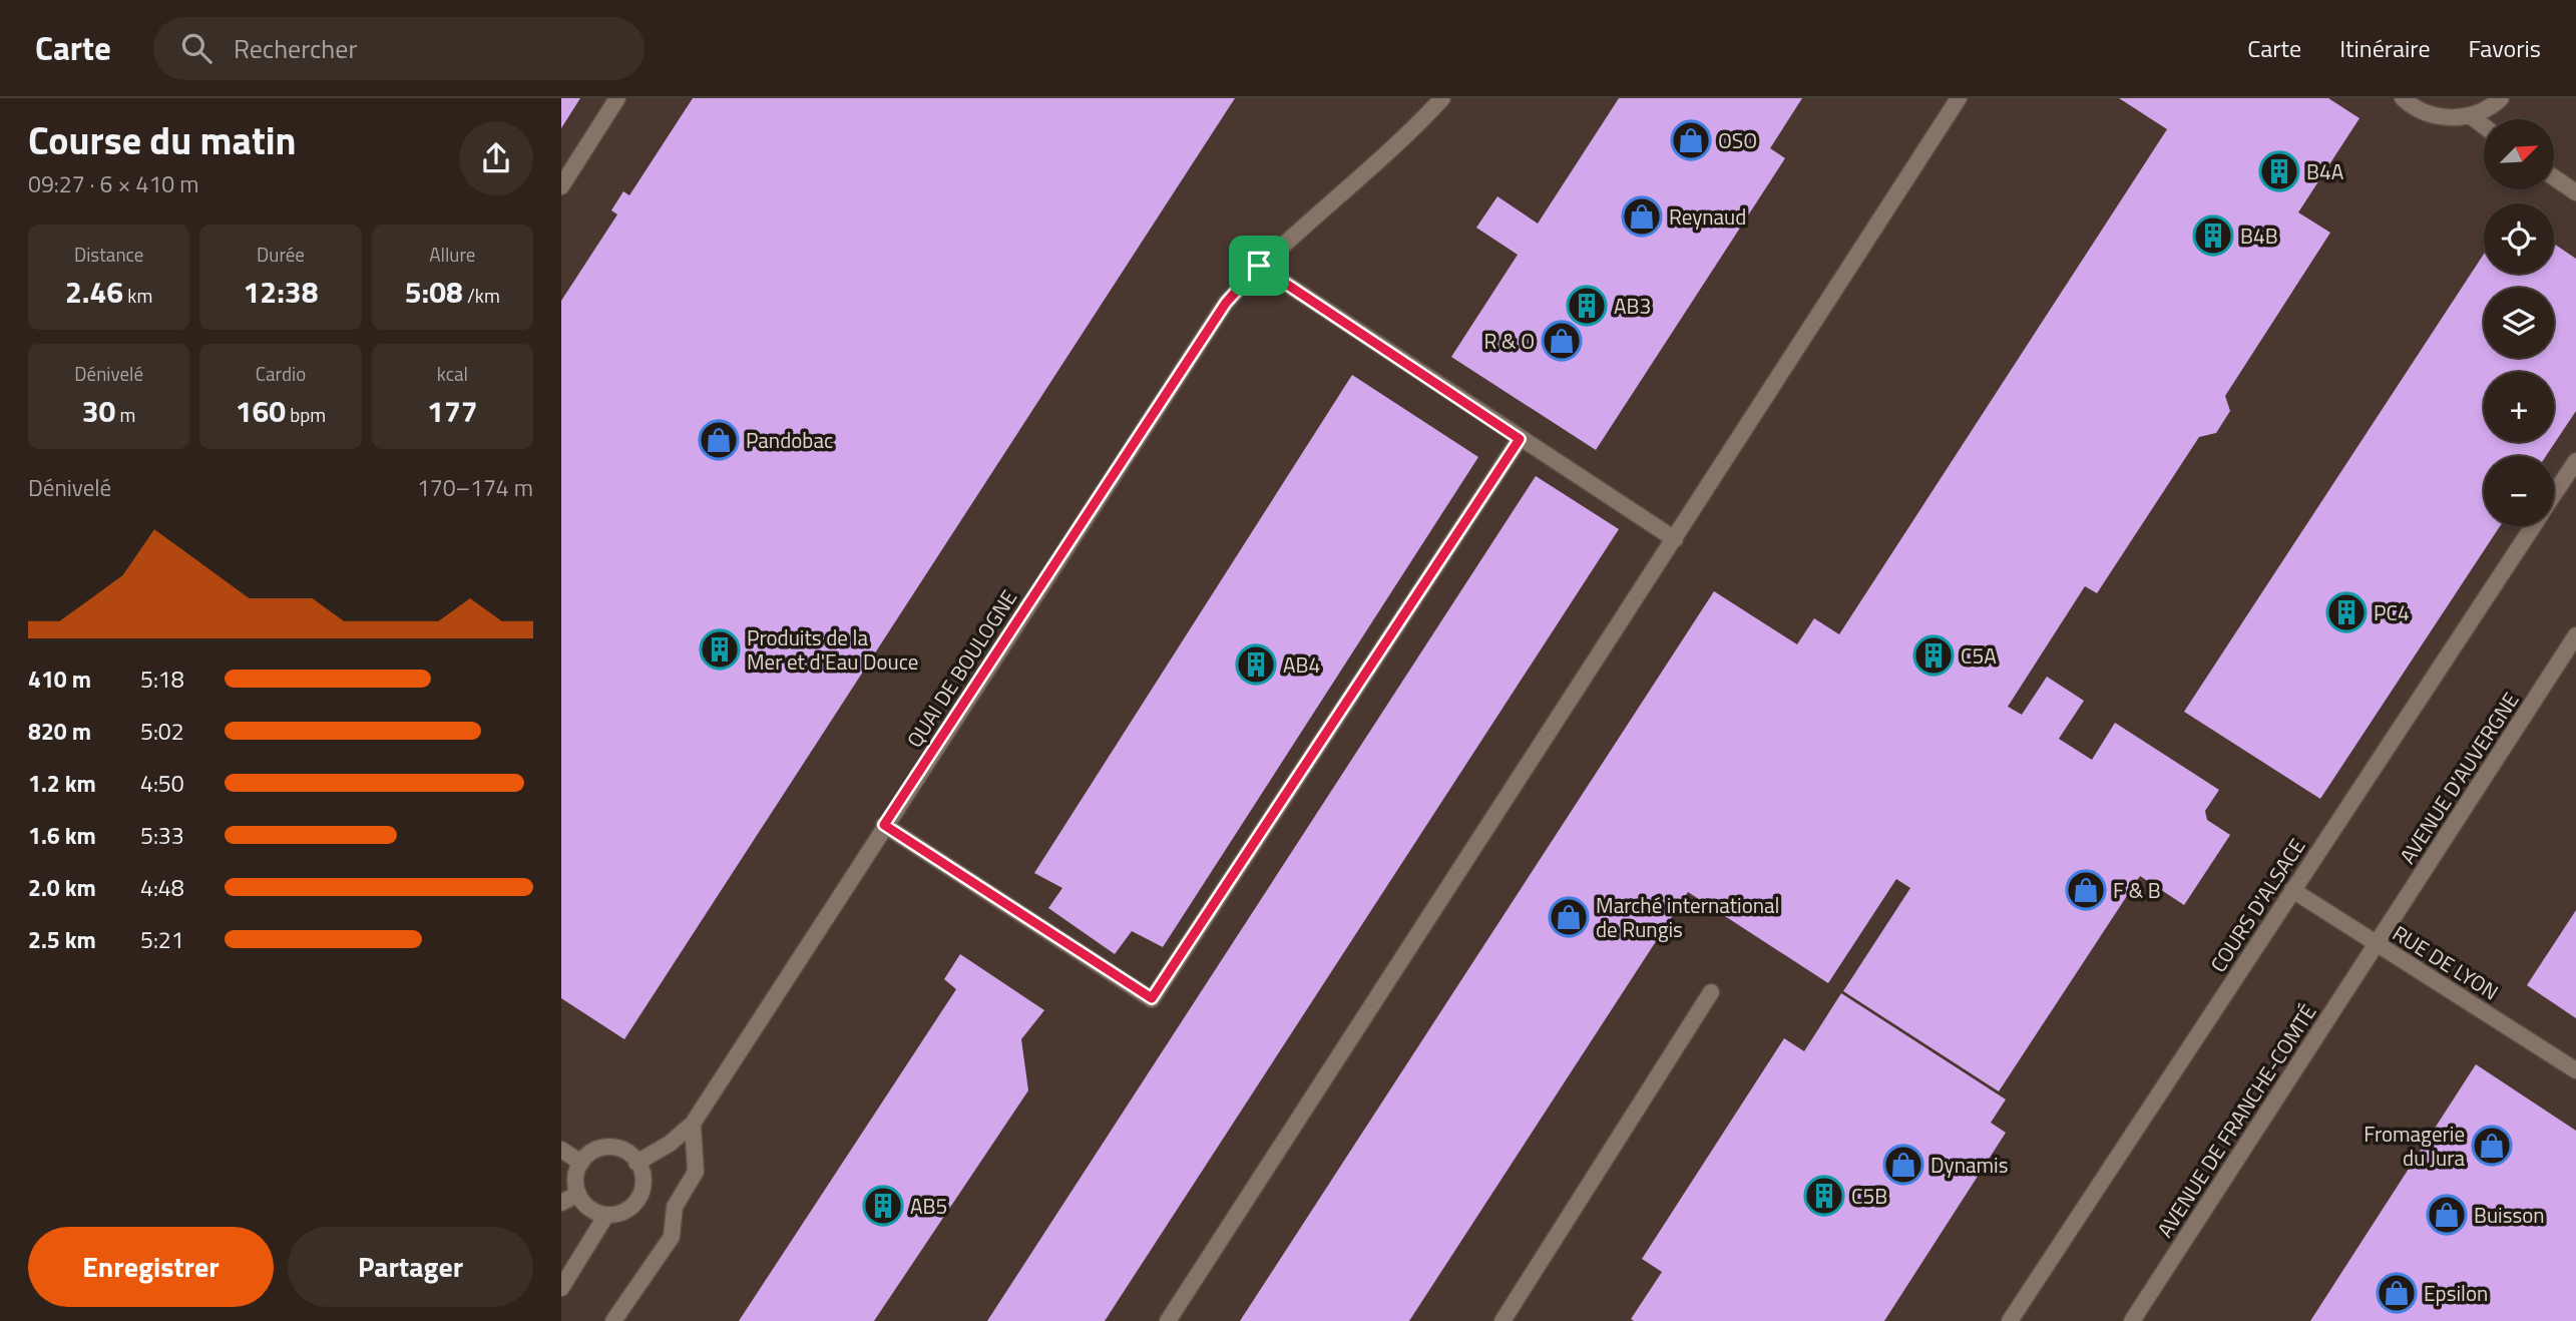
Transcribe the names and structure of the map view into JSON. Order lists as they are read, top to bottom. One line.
{"streets":{"lane":["QUAI DE BOULOGNE","AVENUE D'AUVERGNE","COURS D'ALSACE","RUE DE LYON","AVENUE DE FRANCHE-COMTÉ"]},"crossings":[["AVENUE D'AUVERGNE","RUE DE LYON"],["AVENUE D'AUVERGNE","AVENUE DE FRANCHE-COMTÉ"],["COURS D'ALSACE","RUE DE LYON"],["RUE DE LYON","AVENUE DE FRANCHE-COMTÉ"]],"places":{"shop":["OSO","Reynaud","R & O","Pandobac","F & B","Marché international de Rungis","Fromagerie du Jura","Dynamis","Buisson","Epsilon"],"building":["B4A","B4B","AB3","PC4","Produits de la Mer et d'Eau Douce","C5A","AB4","C5B","AB5"]},"north":"top right","page":{"header":"Carte","search":"Rechercher","nav":["Carte","Itinéraire","Favoris"],"heading":["Course du matin","09:27 · 6 × 410 m"],"map_buttons":["+","−"],"stats":[["Distance","2.46 km"],["Durée","12:38"],["Allure","5:08 /km"],["Dénivelé","30 m"],["Cardio","160 bpm"],["kcal","177"]],"chart":["Dénivelé","170–174 m"],"list":[{"name":"410 m","note":"5:18"},{"name":"820 m","note":"5:02"},{"name":"1.2 km","note":"4:50"},{"name":"1.6 km","note":"5:33"},{"name":"2.0 km","note":"4:48"},{"name":"2.5 km","note":"5:21"}],"buttons":["Enregistrer","Partager"]}}
